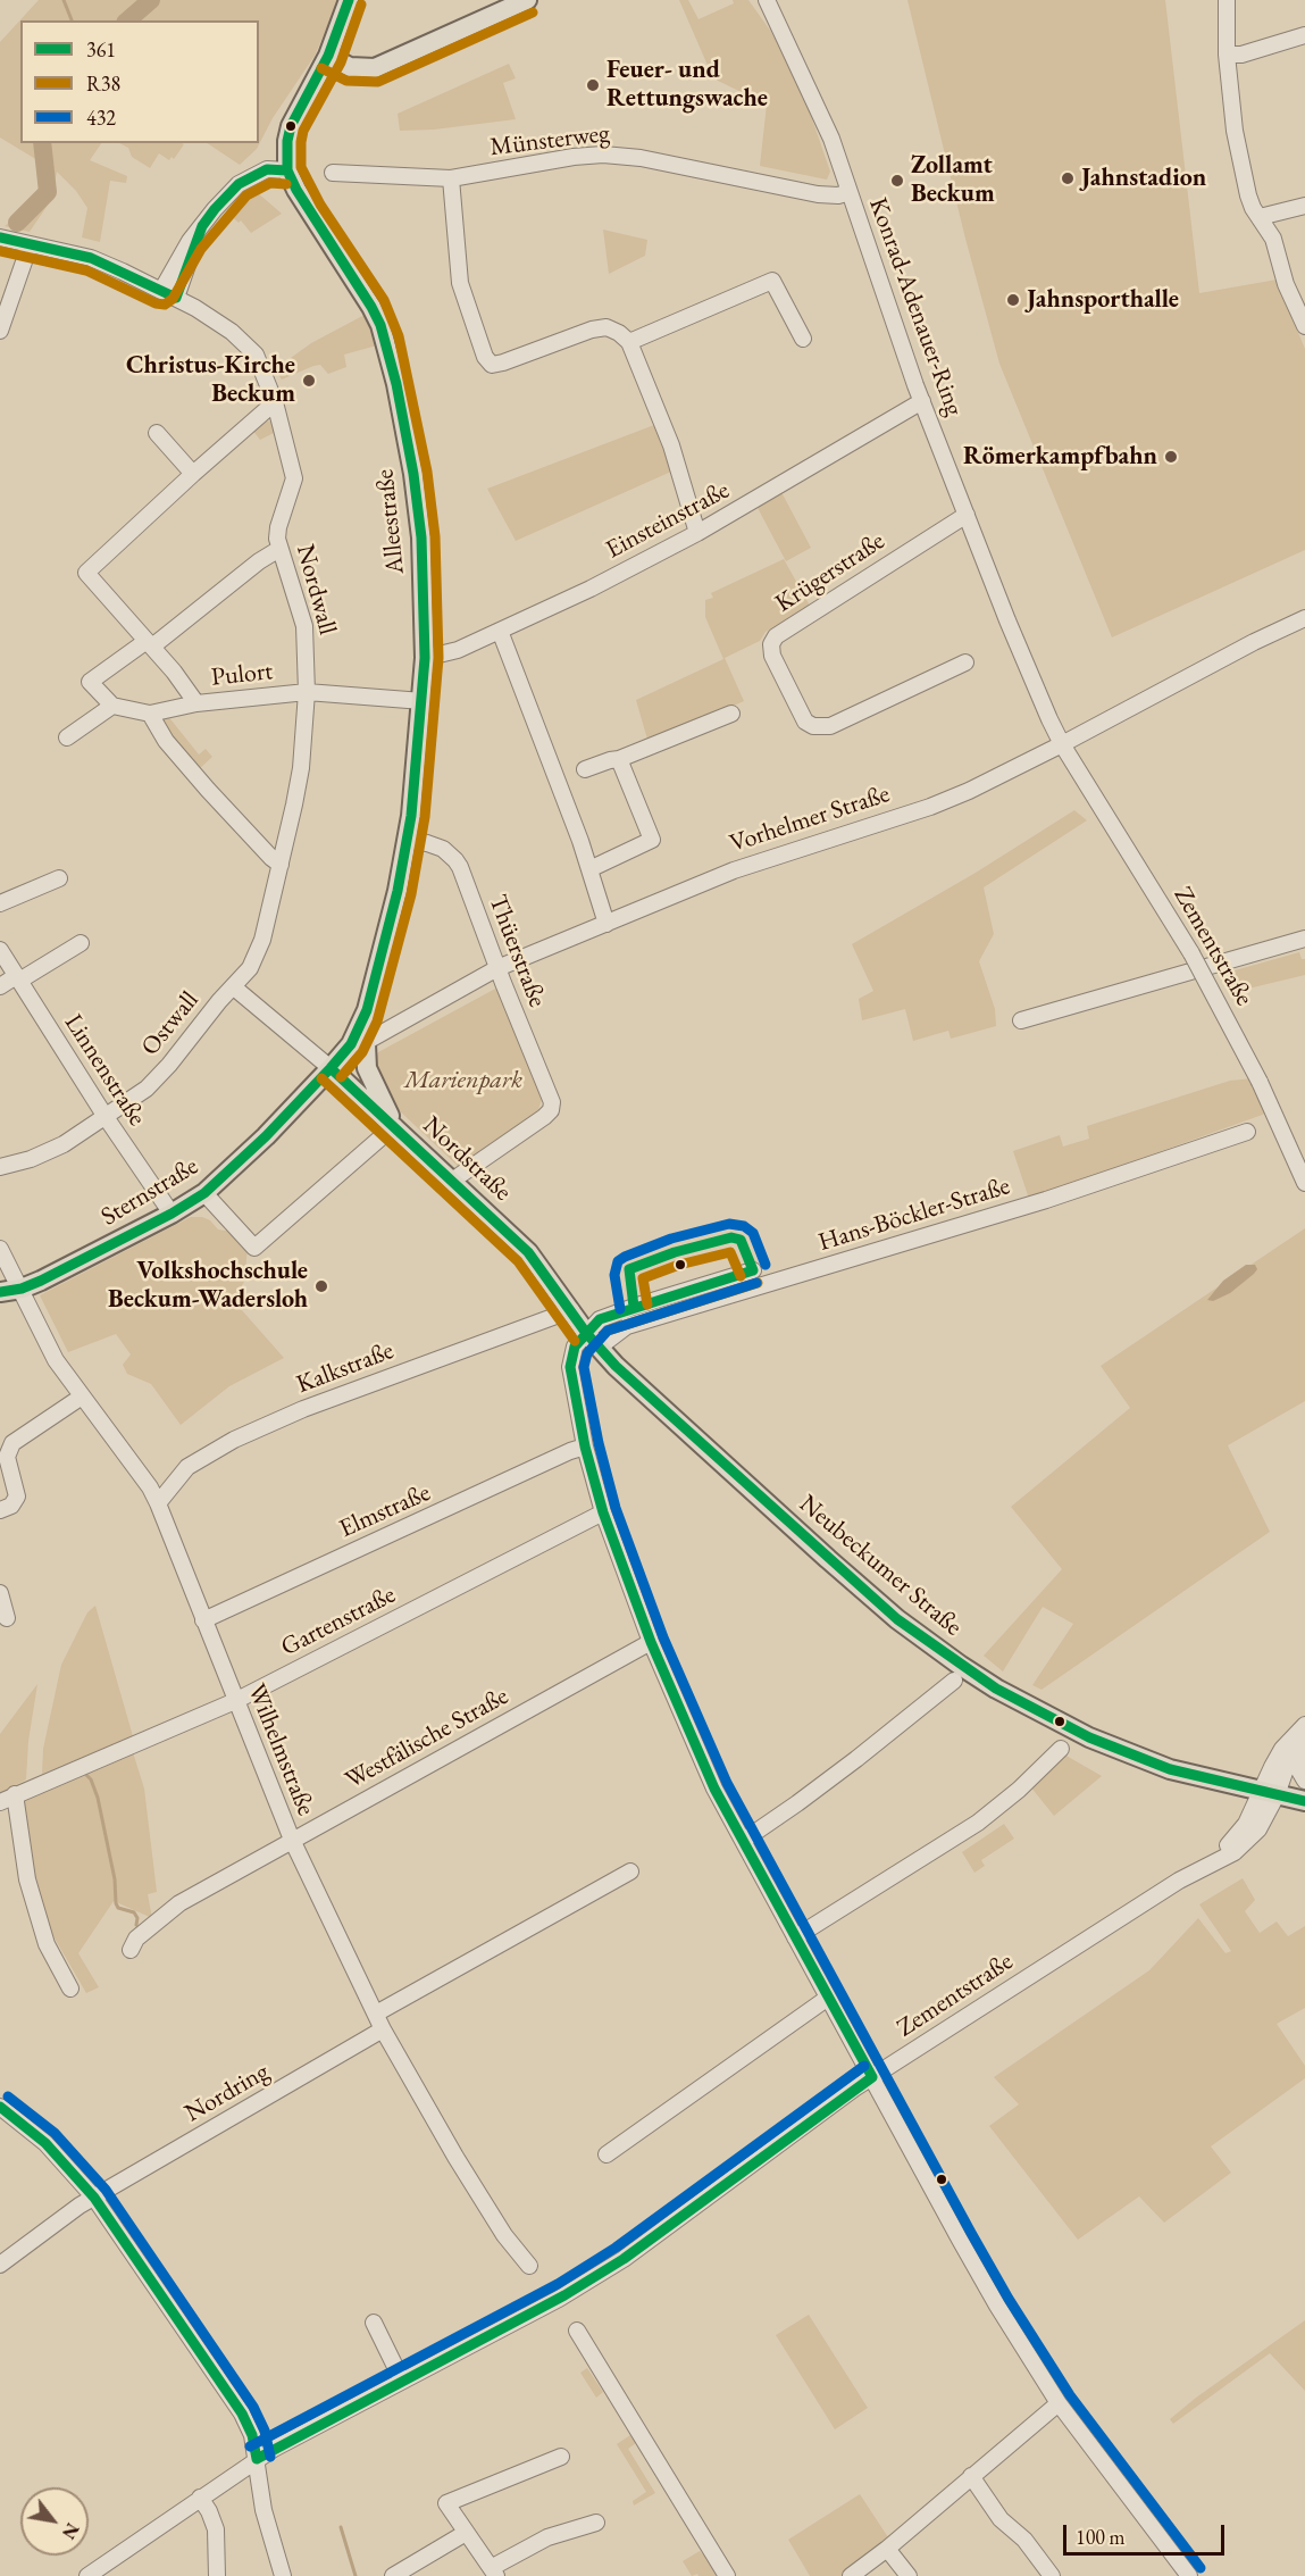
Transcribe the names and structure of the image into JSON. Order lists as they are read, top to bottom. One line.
{"streets":{"main road":["Alleestraße","Vorhelmer Straße","Nordstraße","Sternstraße","Neubeckumer Straße"],"street":["Münsterweg","Konrad-Adenauer-Ring","Einsteinstraße","Krügerstraße","Nordwall","Pulort","Zementstraße","Thüerstraße","Ostwall","Linnenstraße","Hans-Böckler-Straße","Kalkstraße","Elmstraße","Gartenstraße","Westfälische Straße","Wilhelmstraße","Nordring"]},"crossings":[["Münsterweg","Konrad-Adenauer-Ring"],["Konrad-Adenauer-Ring","Einsteinstraße"],["Konrad-Adenauer-Ring","Krügerstraße"],["Konrad-Adenauer-Ring","Vorhelmer Straße"],["Konrad-Adenauer-Ring","Zementstraße"],["Einsteinstraße","Alleestraße"],["Alleestraße","Pulort"],["Alleestraße","Vorhelmer Straße"],["Alleestraße","Thüerstraße"],["Alleestraße","Nordstraße"],["Alleestraße","Sternstraße"],["Nordwall","Pulort"],["Nordwall","Ostwall"],["Nordwall","Nordstraße"],["Vorhelmer Straße","Zementstraße"],["Vorhelmer Straße","Thüerstraße"],["Vorhelmer Straße","Nordstraße"],["Vorhelmer Straße","Sternstraße"],["Zementstraße","Neubeckumer Straße"],["Thüerstraße","Nordstraße"],["Ostwall","Linnenstraße"],["Ostwall","Nordstraße"],["Linnenstraße","Sternstraße"],["Nordstraße","Sternstraße"],["Nordstraße","Hans-Böckler-Straße"],["Nordstraße","Kalkstraße"],["Nordstraße","Neubeckumer Straße"],["Sternstraße","Wilhelmstraße"],["Hans-Böckler-Straße","Neubeckumer Straße"],["Kalkstraße","Wilhelmstraße"],["Elmstraße","Wilhelmstraße"],["Gartenstraße","Wilhelmstraße"],["Westfälische Straße","Wilhelmstraße"],["Wilhelmstraße","Nordring"]],"parks":["Marienpark"],"places":["Feuer- und Rettungswache","Jahnstadion","Zollamt Beckum","Jahnsporthalle","Christus-Kirche Beckum","Römerkampfbahn","Volkshochschule Beckum-Wadersloh"],"lines":["transit line 361","transit line R38","transit line 432"],"legend":["361","R38","432"],"scale_bar":"100 m","north":"bottom right"}
